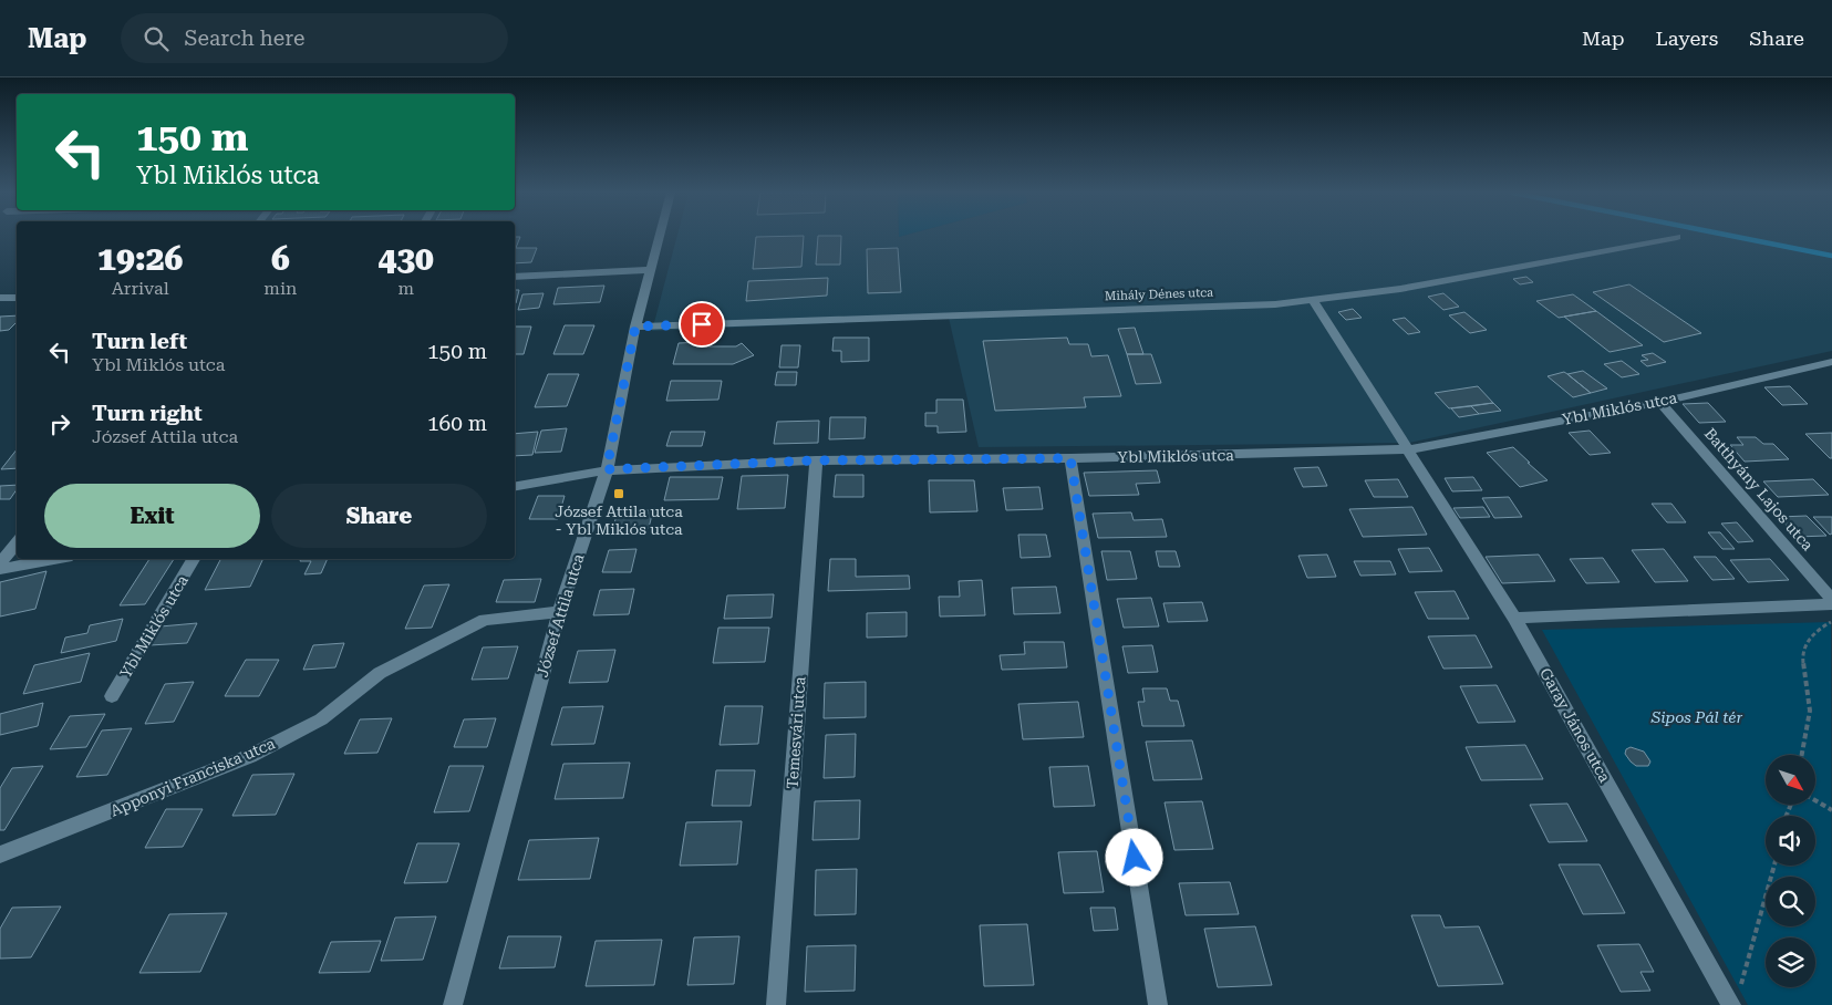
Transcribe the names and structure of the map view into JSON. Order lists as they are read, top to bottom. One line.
{"streets":{"street":["Mihály Dénes utca","Ybl Miklós utca","Batthyány Lajos utca","József Attila utca","Garay János utca","Temesvári utca","Apponyi Franciska utca"]},"crossings":[["Mihály Dénes utca","József Attila utca"],["Mihály Dénes utca","Garay János utca"],["Ybl Miklós utca","Batthyány Lajos utca"],["Ybl Miklós utca","József Attila utca"],["Ybl Miklós utca","Garay János utca"],["Ybl Miklós utca","Temesvári utca"],["József Attila utca","Apponyi Franciska utca"]],"parks":["Sipos Pál tér"],"places":{"transit":["József Attila utca - Ybl Miklós utca"]},"north":"bottom right","page":{"header":"Map","search":"Search here","nav":["Map","Layers","Share"],"turn":["150 m","Ybl Miklós utca"],"eta":["19:26","Arrival","6","min","430","m"],"list":[{"name":"Turn left","note":"Ybl Miklós utca","value":"150 m"},{"name":"Turn right","note":"József Attila utca","value":"160 m"}],"buttons":["Exit","Share"]}}
